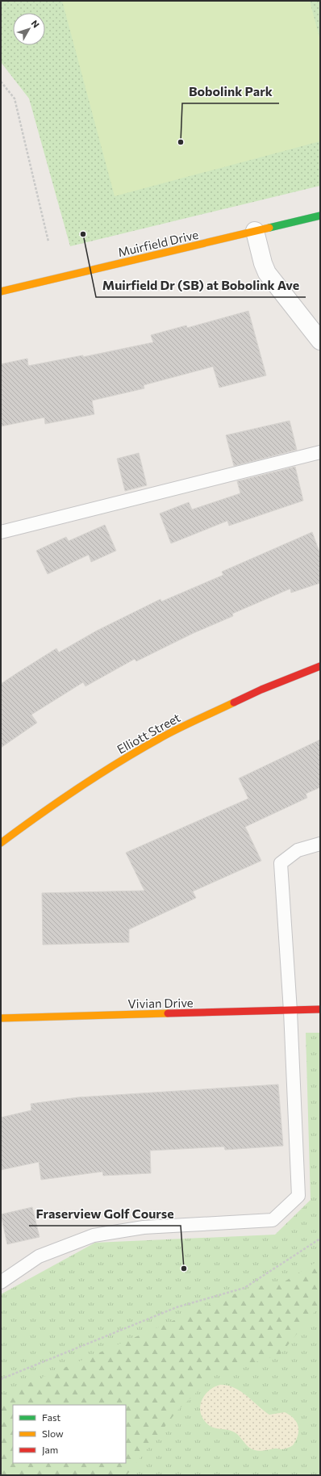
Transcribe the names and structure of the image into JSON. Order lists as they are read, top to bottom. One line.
{"streets":{"street":["Muirfield Drive","Elliott Street","Vivian Drive"]},"places":["Bobolink Park","Muirfield Dr (SB) at Bobolink Ave","Fraserview Golf Course"],"legend":["Fast","Slow","Jam"],"north":"top right"}
